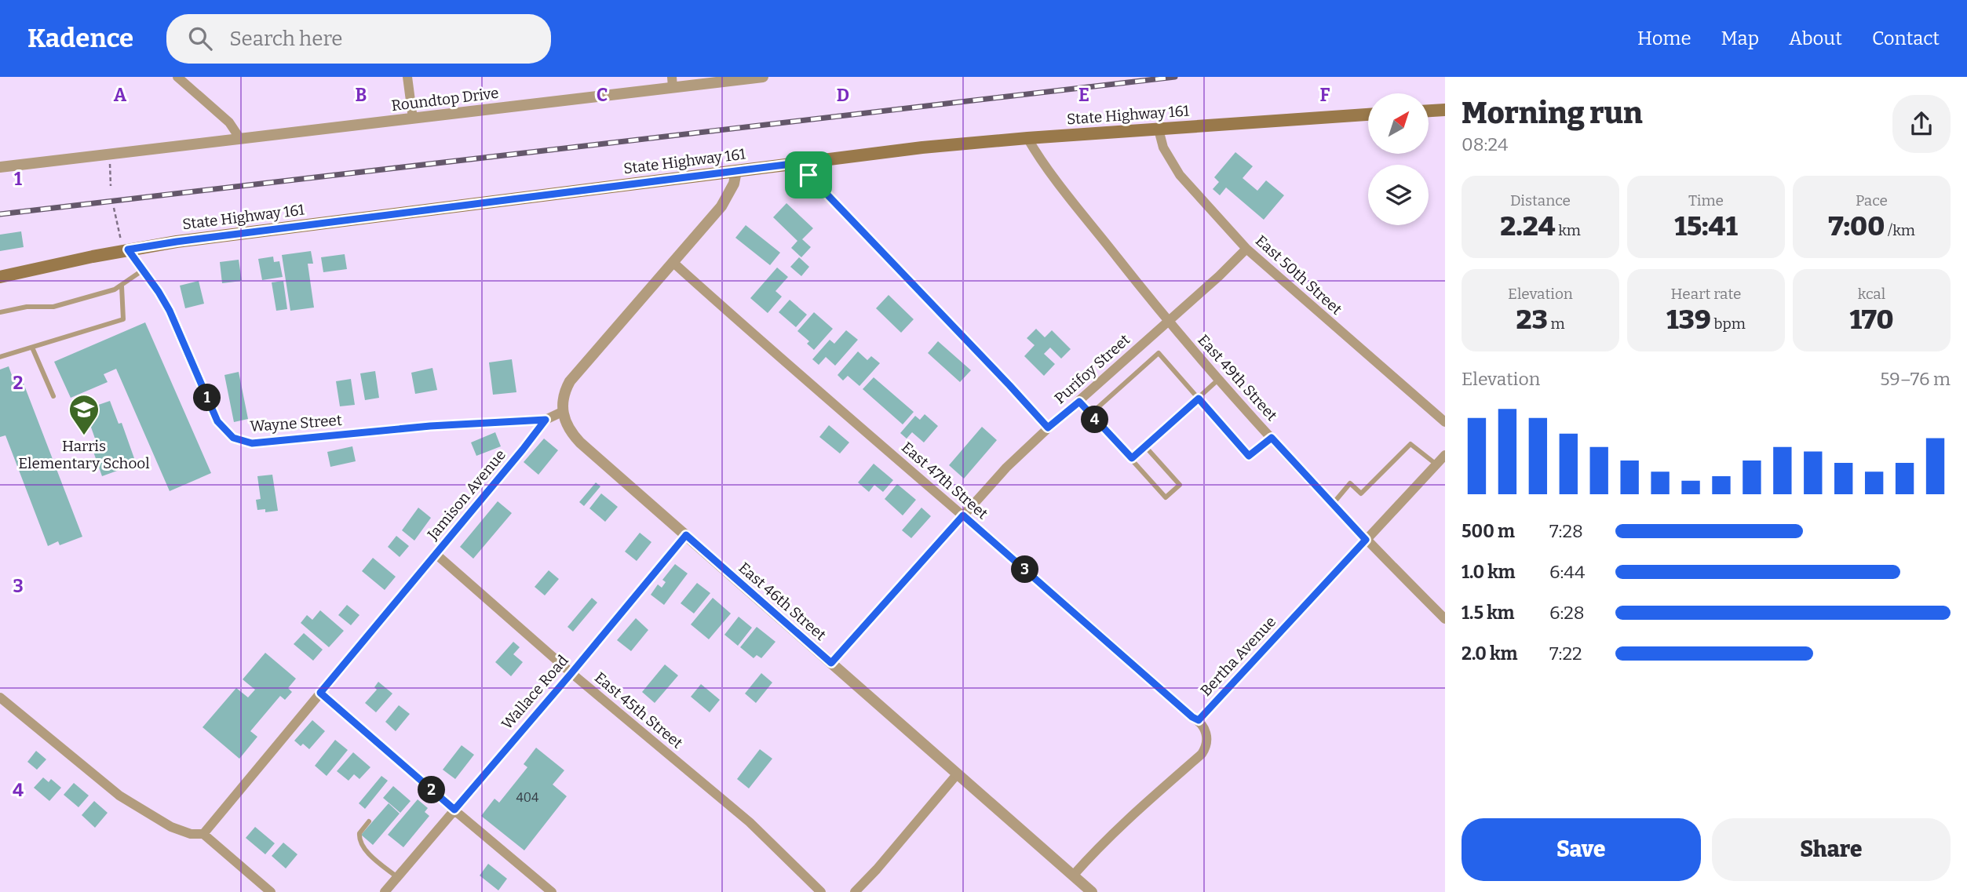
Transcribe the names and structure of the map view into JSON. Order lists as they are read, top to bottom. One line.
{"streets":{"main road":["State Highway 161"],"street":["Roundtop Drive","East 50th Street","Purifoy Street","East 49th Street","Wayne Street","East 47th Street","Jamison Avenue","East 46th Street","Bertha Avenue","Wallace Road","East 45th Street"]},"crossings":[["State Highway 161","East 50th Street"],["State Highway 161","East 49th Street"],["State Highway 161","Wayne Street"],["East 50th Street","Purifoy Street"],["Purifoy Street","East 49th Street"],["Purifoy Street","East 47th Street"],["Purifoy Street","East 46th Street"],["East 49th Street","Bertha Avenue"],["Wayne Street","Jamison Avenue"],["East 47th Street","Bertha Avenue"],["Jamison Avenue","East 46th Street"],["Jamison Avenue","East 45th Street"],["East 46th Street","Wallace Road"],["Wallace Road","East 45th Street"]],"places":{"school or university":["Harris Elementary School"]},"house_numbers":["404"],"north":"top right","page":{"header":"Kadence","search":"Search here","nav":["Home","Map","About","Contact"],"heading":["Morning run","08:24"],"stats":[["Distance","2.24 km"],["Time","15:41"],["Pace","7:00 /km"],["Elevation","23 m"],["Heart rate","139 bpm"],["kcal","170"]],"chart":["Elevation","59–76 m"],"pins":["1","4","3","2"],"list":[{"name":"500 m","note":"7:28"},{"name":"1.0 km","note":"6:44"},{"name":"1.5 km","note":"6:28"},{"name":"2.0 km","note":"7:22"}],"buttons":["Save","Share"]},"grid":{"columns":["A","B","C","D","E","F"],"rows":["1","2","3","4"]}}
